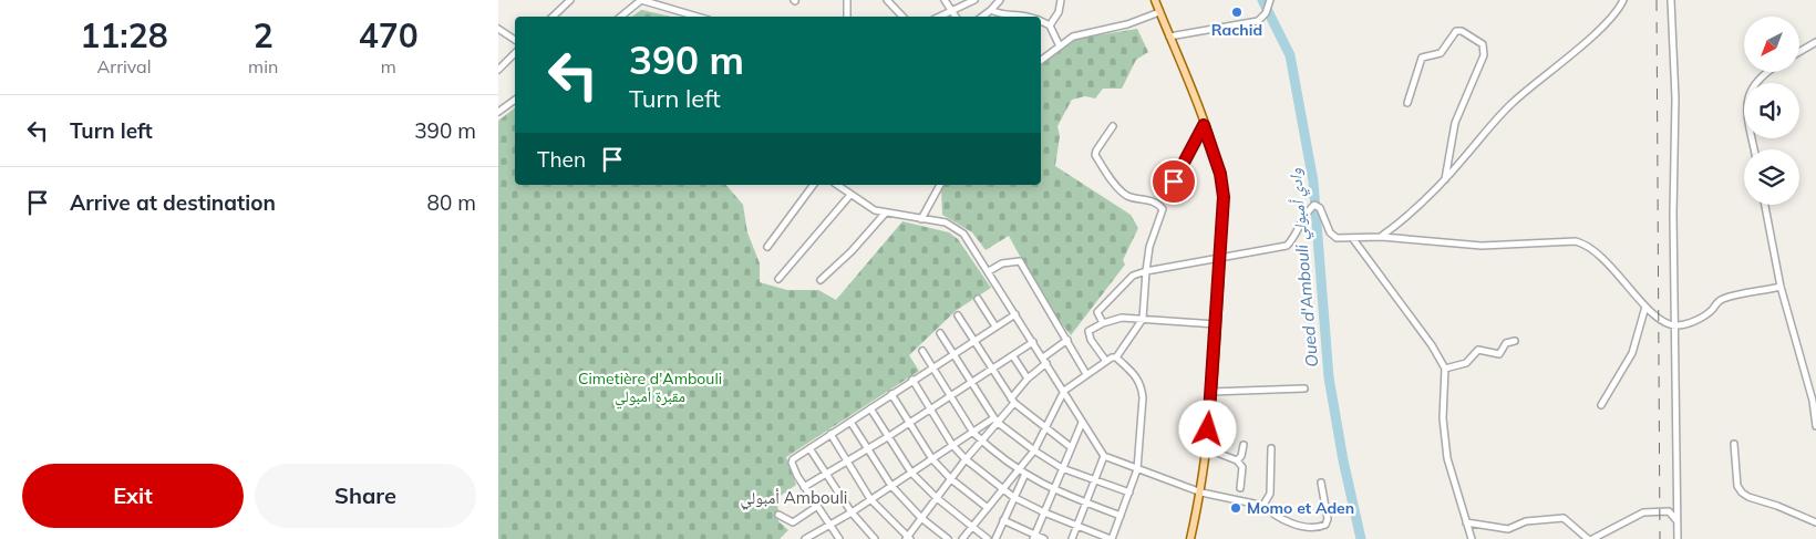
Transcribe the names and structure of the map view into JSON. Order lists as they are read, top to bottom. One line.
{"districts":["أمبولي Ambouli"],"water":["Oued d'Ambouli وادي أمبولي"],"parks":["Cimetière d'Ambouli مقبرة أمبولي"],"places":["Rachid","Momo et Aden"],"north":"bottom left","page":{"eta":["11:28","Arrival","2","min","470","m"],"turn":["390 m","Turn left"],"list":[{"name":"Turn left","value":"390 m"},{"name":"Arrive at destination","value":"80 m"}],"then":"Then","buttons":["Exit","Share"]}}
